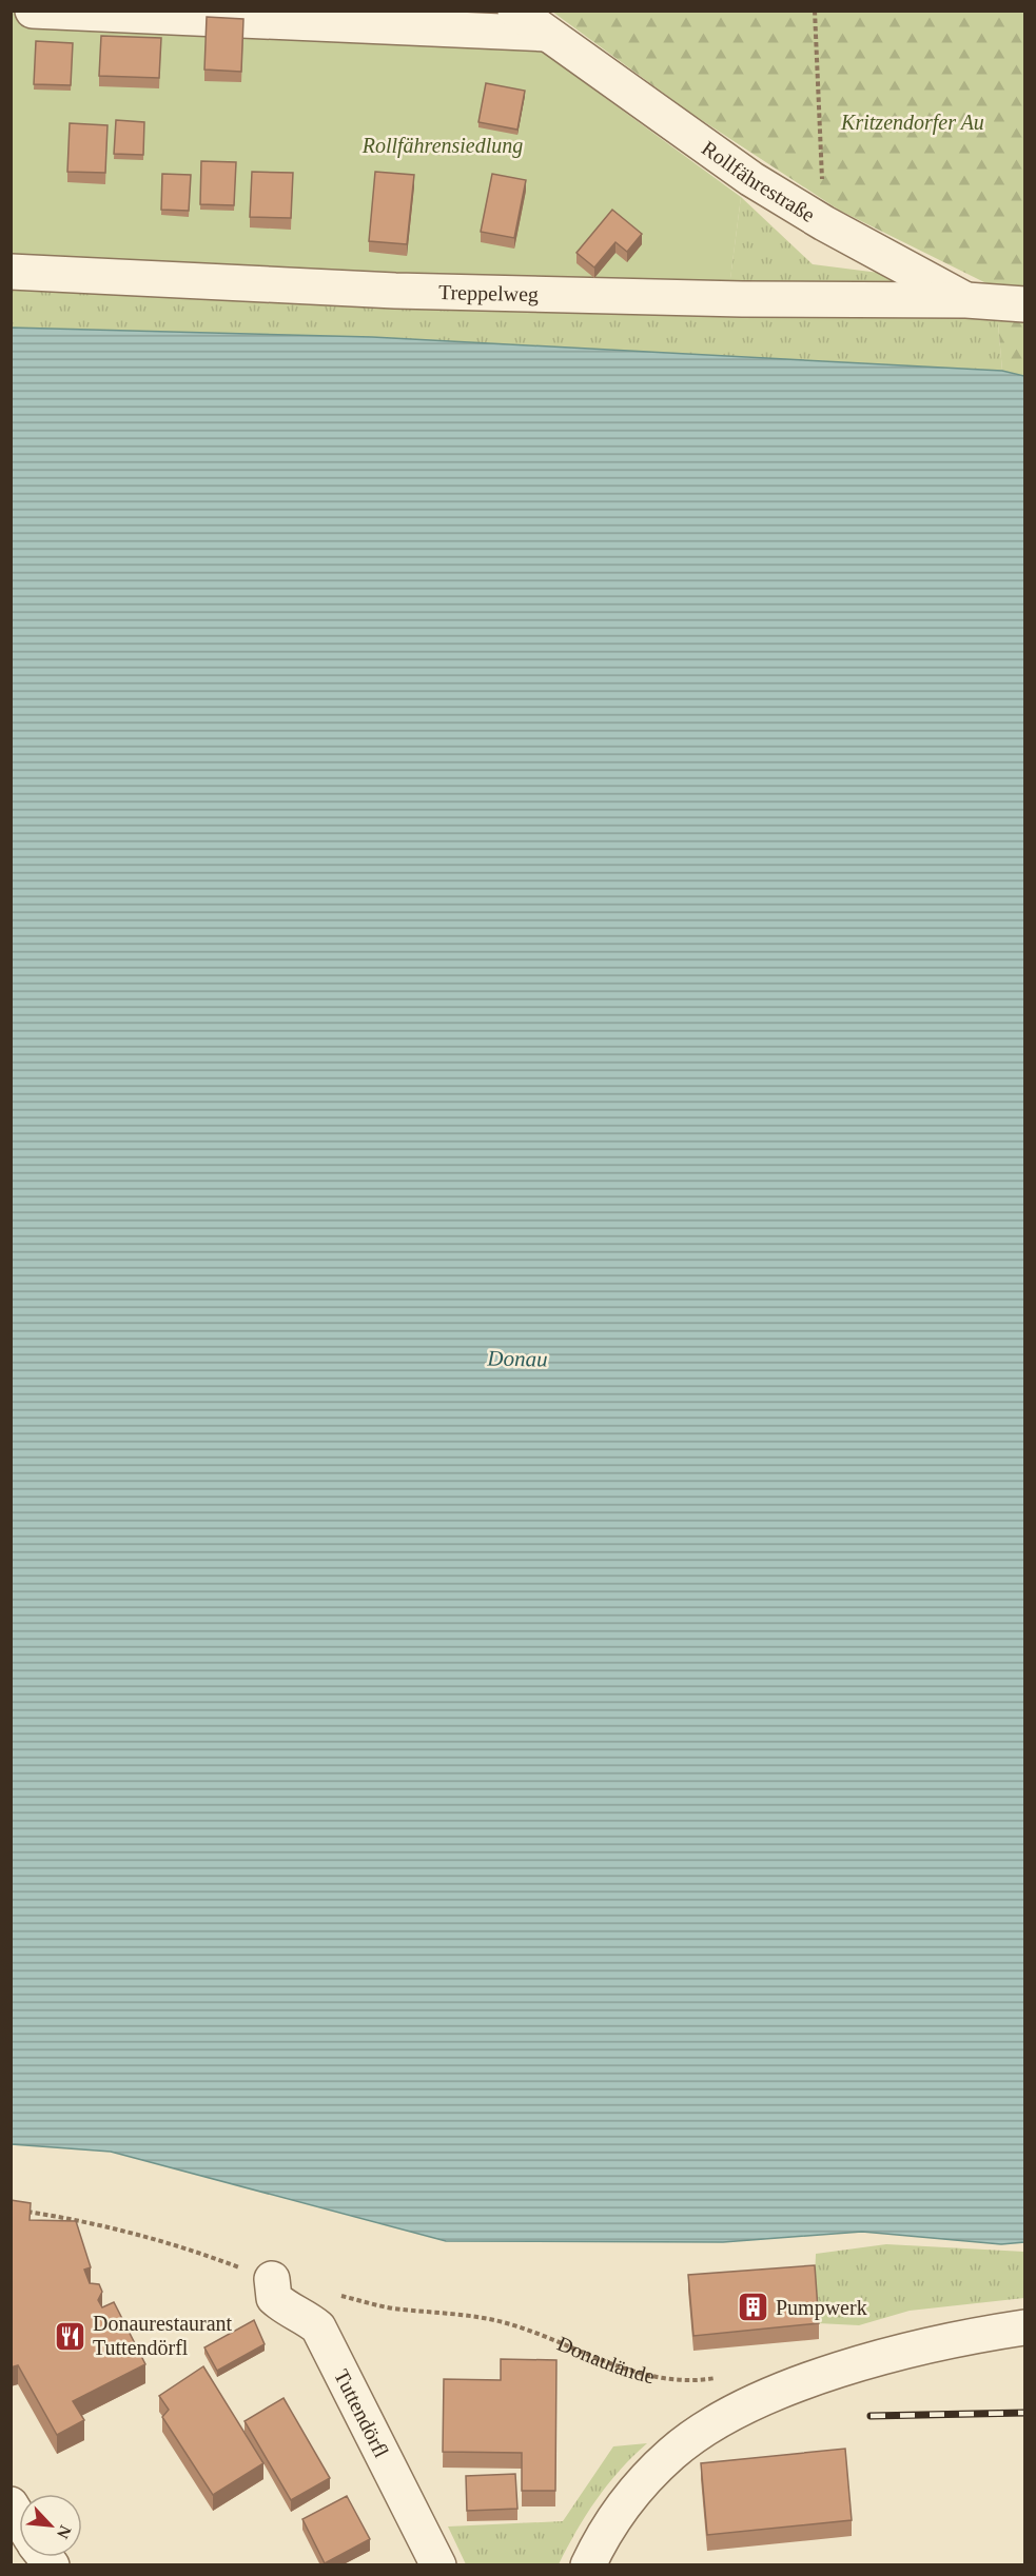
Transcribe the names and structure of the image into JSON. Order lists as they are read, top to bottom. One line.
{"streets":{"street":["Rollfährestraße","Treppelweg","Tuttendörfl"],"path":["Donaulände"]},"crossings":[["Rollfährestraße","Treppelweg"]],"water":["Donau"],"parks":["Kritzendorfer Au","Rollfährensiedlung"],"places":{"building":["Pumpwerk"],"restaurant":["Donaurestaurant Tuttendörfl"]},"north":"bottom right"}
